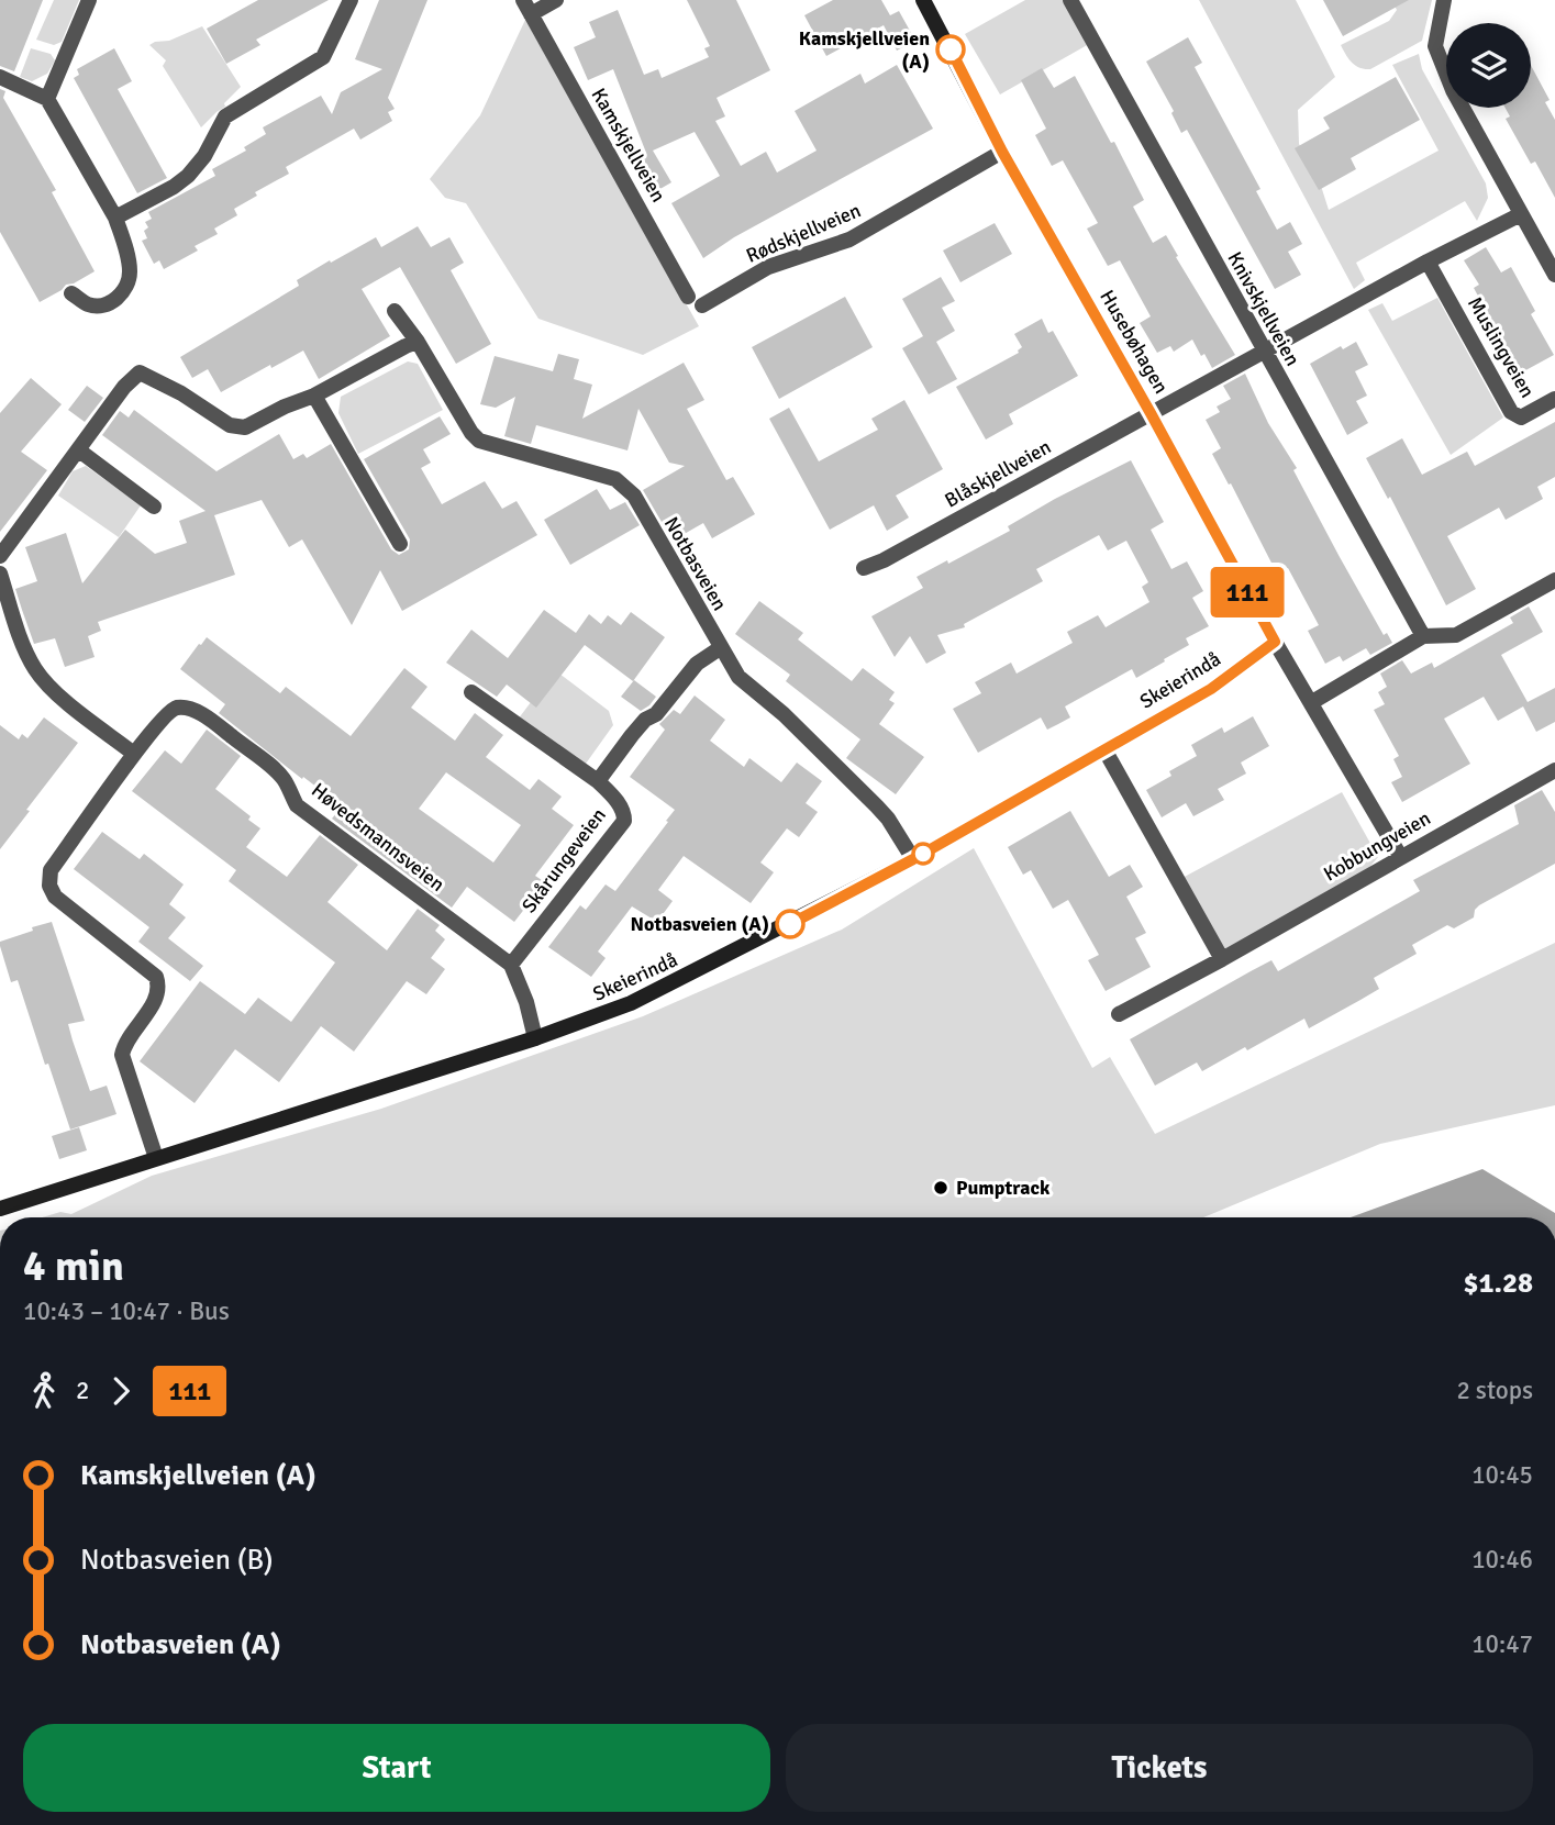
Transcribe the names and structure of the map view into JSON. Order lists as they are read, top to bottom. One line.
{"streets":{"street":["Kamskjellveien","Rødskjellveien","Knivskjellveien","Husebøhagen","Muslingveien","Blåskjellveien","Notbasveien","Skeierindå","Høvedsmannsveien","Kobbungveien","Skårungeveien"]},"crossings":[["Kamskjellveien","Rødskjellveien"],["Rødskjellveien","Husebøhagen"],["Husebøhagen","Blåskjellveien"],["Husebøhagen","Skeierindå"],["Husebøhagen","Kobbungveien"],["Notbasveien","Skeierindå"],["Notbasveien","Skårungeveien"],["Skeierindå","Høvedsmannsveien"],["Høvedsmannsveien","Skårungeveien"]],"places":["Kamskjellveien (A)","Notbasveien (A)","Pumptrack"],"lines":["bus line 111"],"page":{"on_map":"111","heading":["4 min","10:43 – 10:47 · Bus","$1.28"],"legs":["2","111","2 stops"],"list":[{"name":"Kamskjellveien (A)","value":"10:45"},{"name":"Notbasveien (B)","value":"10:46"},{"name":"Notbasveien (A)","value":"10:47"}],"buttons":["Start","Tickets"]}}
